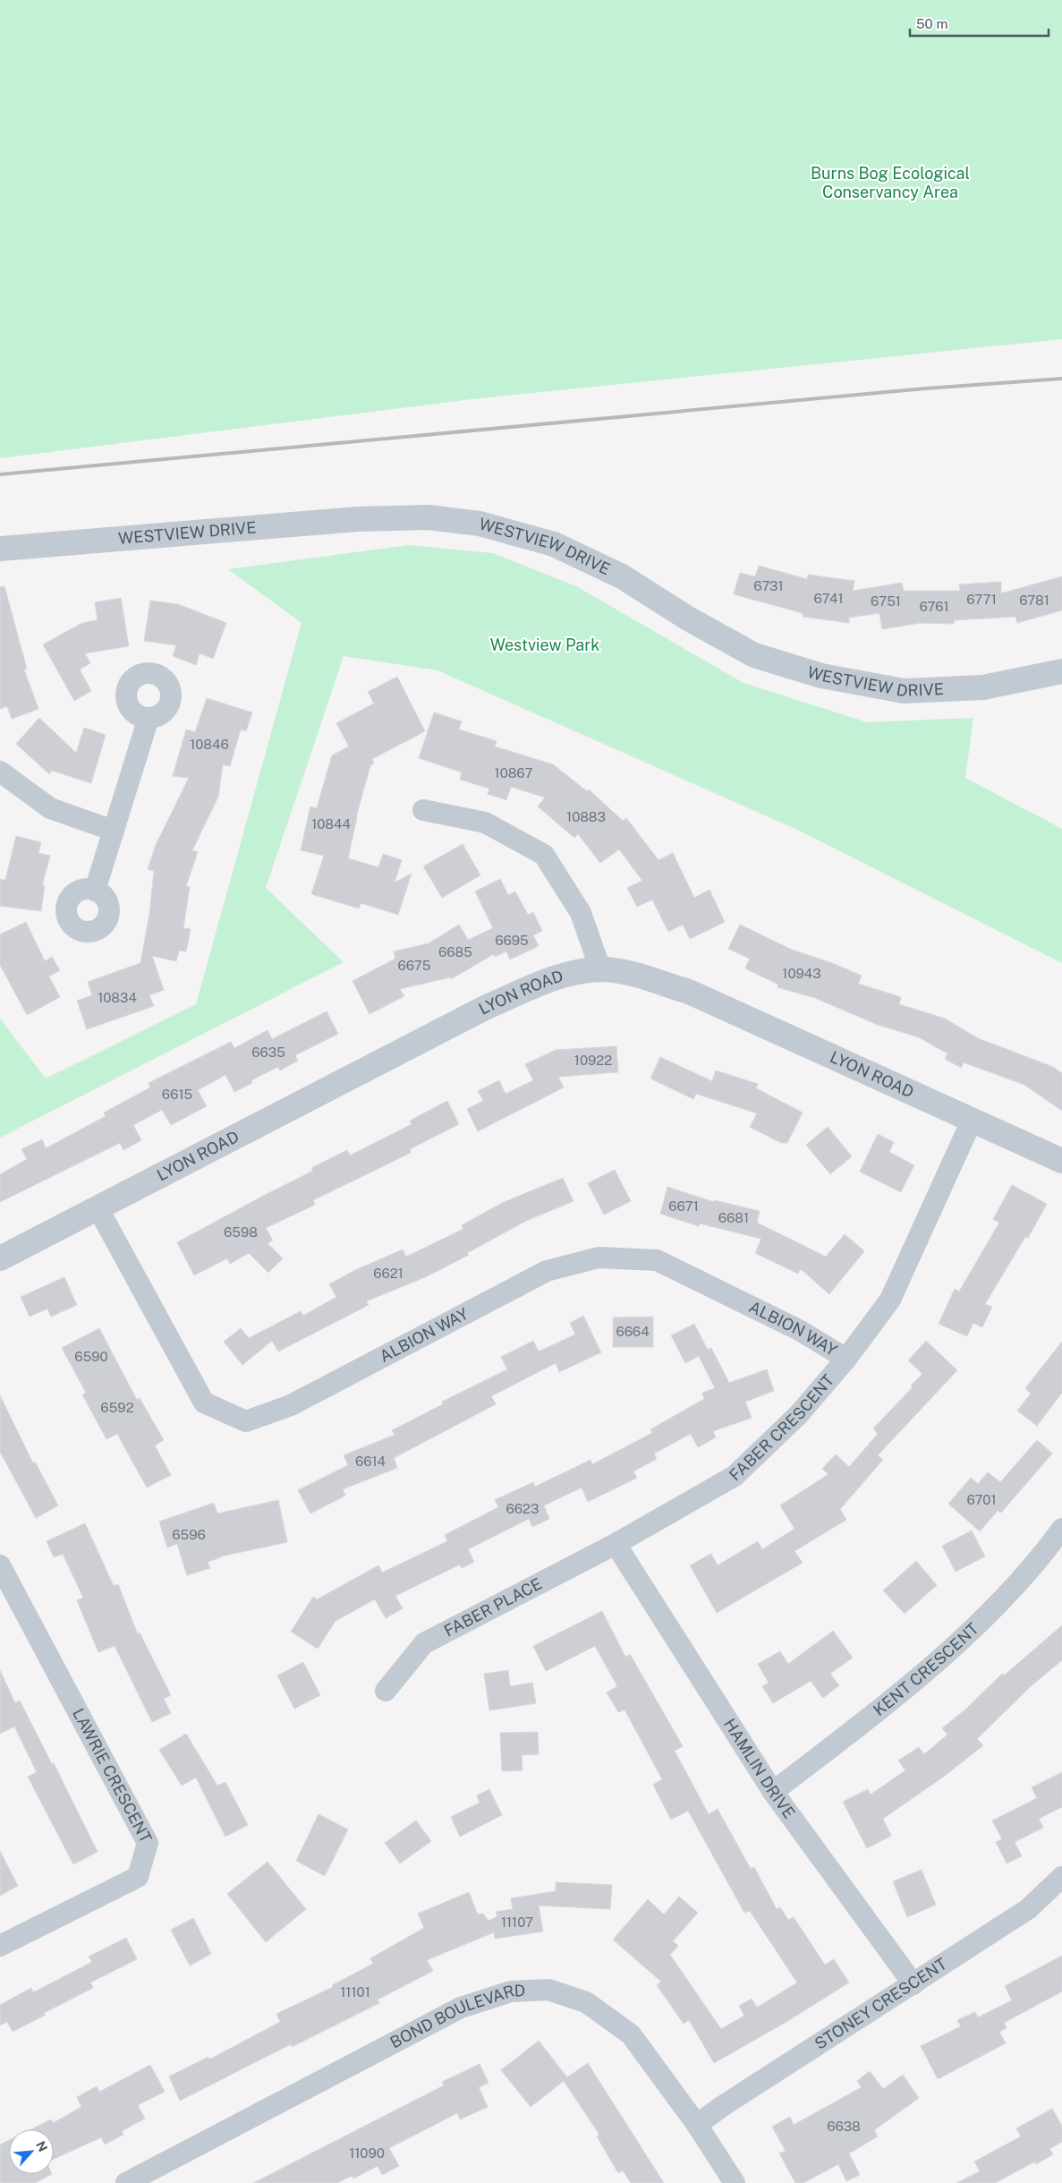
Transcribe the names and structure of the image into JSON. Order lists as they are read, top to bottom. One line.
{"streets":{"street":["WESTVIEW DRIVE","LYON ROAD","ALBION WAY","FABER CRESCENT","FABER PLACE","KENT CRESCENT","HAMLIN DRIVE","LAWRIE CRESCENT","STONEY CRESCENT","BOND BOULEVARD"]},"crossings":[["LYON ROAD","ALBION WAY"],["LYON ROAD","FABER CRESCENT"],["ALBION WAY","FABER CRESCENT"],["FABER CRESCENT","FABER PLACE"],["FABER CRESCENT","HAMLIN DRIVE"],["FABER PLACE","HAMLIN DRIVE"],["KENT CRESCENT","HAMLIN DRIVE"],["HAMLIN DRIVE","STONEY CRESCENT"],["STONEY CRESCENT","BOND BOULEVARD"]],"parks":["Burns Bog Ecological Conservancy Area","Westview Park"],"house_numbers":["6731","6741","6771","6781","6751","6761","10846","10867","10883","10844","6695","6685","6675","10943","10834","6635","10922","6615","6671","6681","6598","6621","6664","6590","6592","6614","6701","6623","6596","11107","11101","6638","11090"],"scale_bar":"50 m","north":"top right"}
